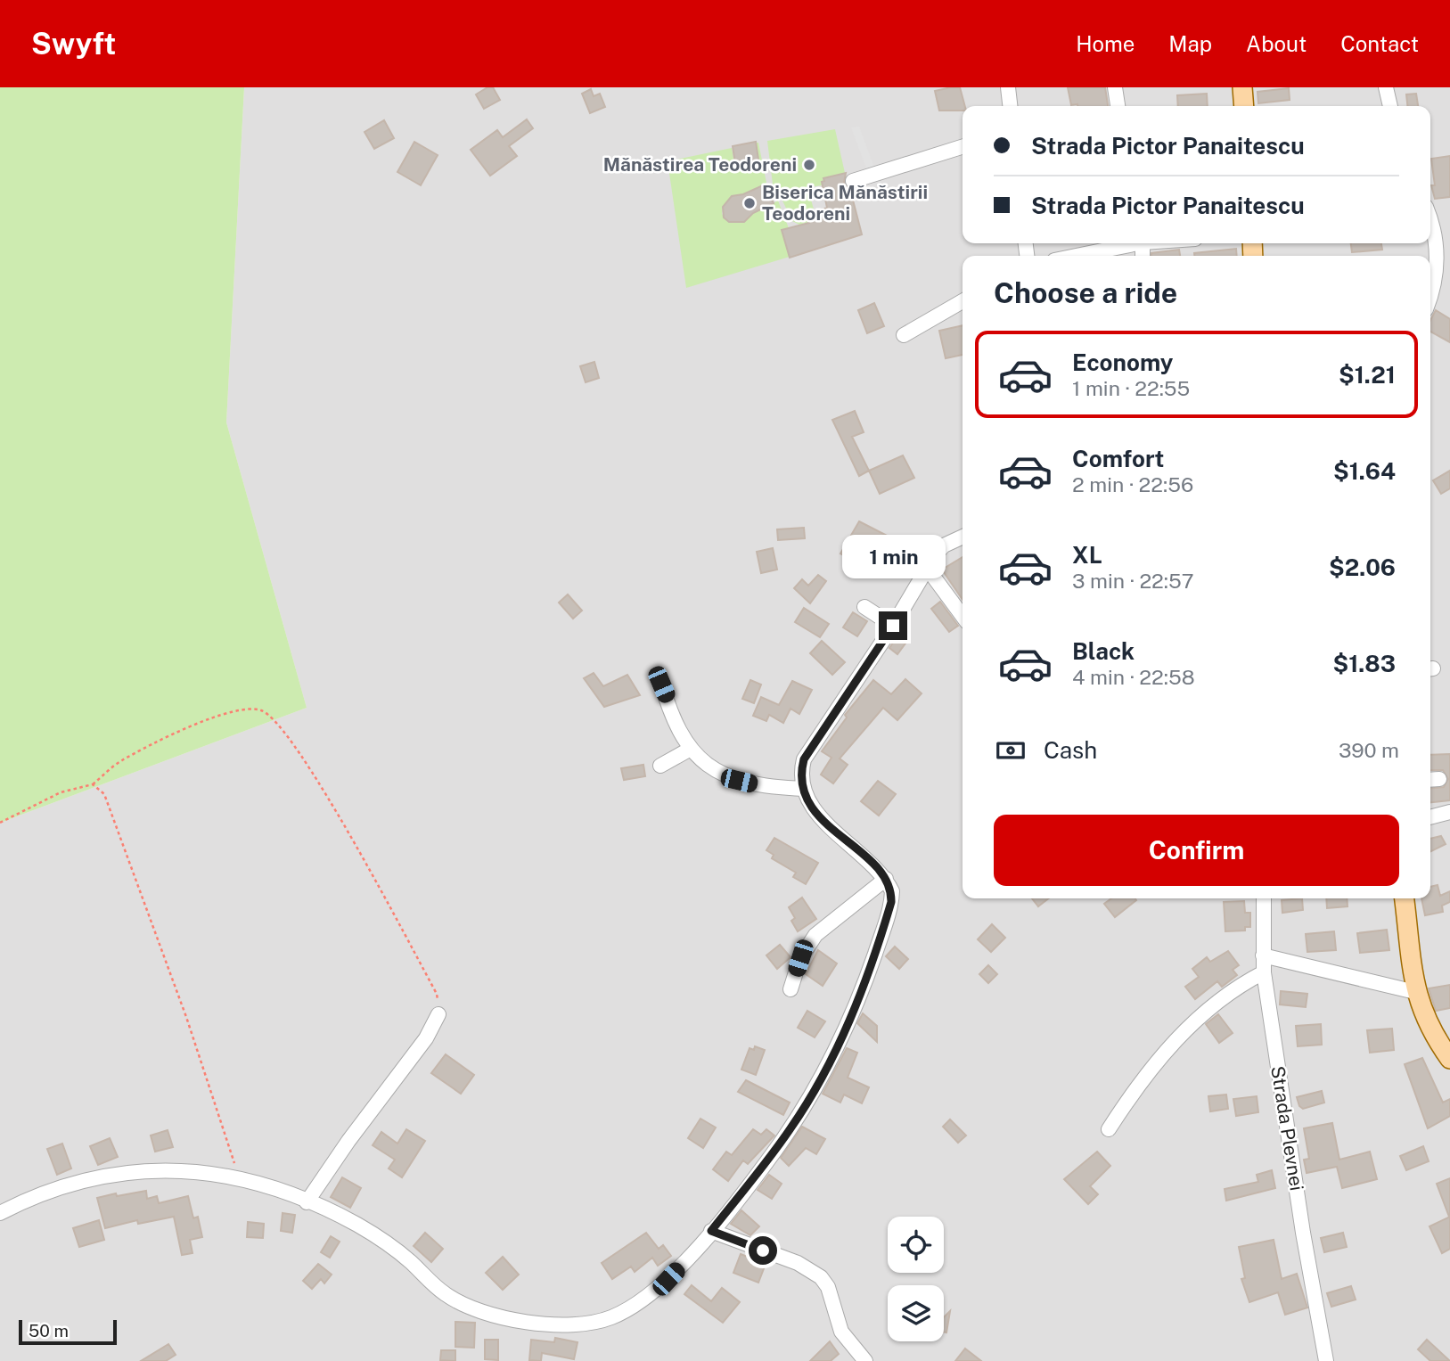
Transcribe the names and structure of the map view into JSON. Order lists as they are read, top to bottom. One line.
{"streets":{"street":["Strada Plevnei"]},"places":["Mănăstirea Teodoreni","Biserica Mănăstirii Teodoreni"],"scale_bar":"50 m","page":{"header":"Swyft","nav":["Home","Map","About","Contact"],"banner":["Strada Pictor Panaitescu","Strada Pictor Panaitescu"],"heading":"Choose a ride","list":[{"name":"Economy","note":"1 min · 22:55","value":"$1.21"},{"name":"Comfort","note":"2 min · 22:56","value":"$1.64"},{"name":"XL","note":"3 min · 22:57","value":"$2.06"},{"name":"Black","note":"4 min · 22:58","value":"$1.83"}],"bubble":"1 min","pay":["Cash","390 m"],"buttons":"Confirm","scale":"50 m"}}
